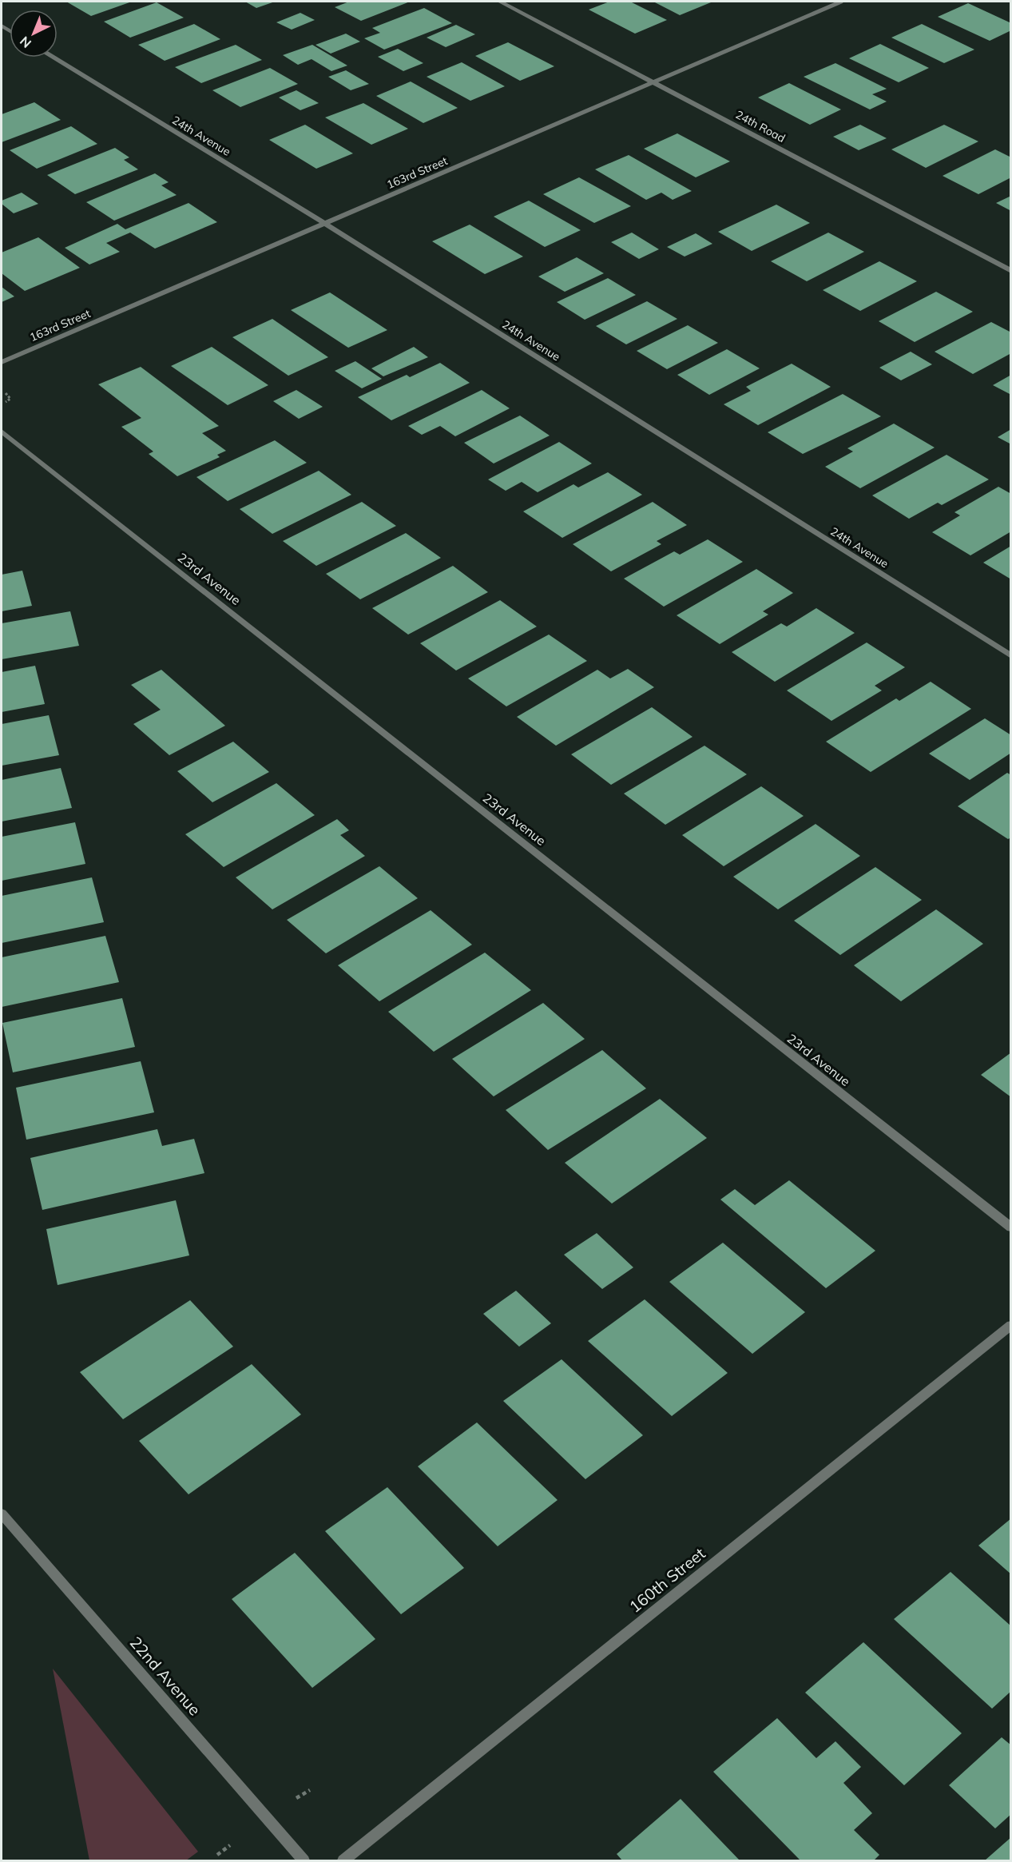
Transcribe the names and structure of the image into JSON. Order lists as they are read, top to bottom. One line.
{"streets":{"street":["24th Road","24th Avenue","163rd Street","23rd Avenue","160th Street","22nd Avenue"]},"crossings":[["24th Road","163rd Street"],["24th Avenue","163rd Street"]],"north":"bottom left"}
